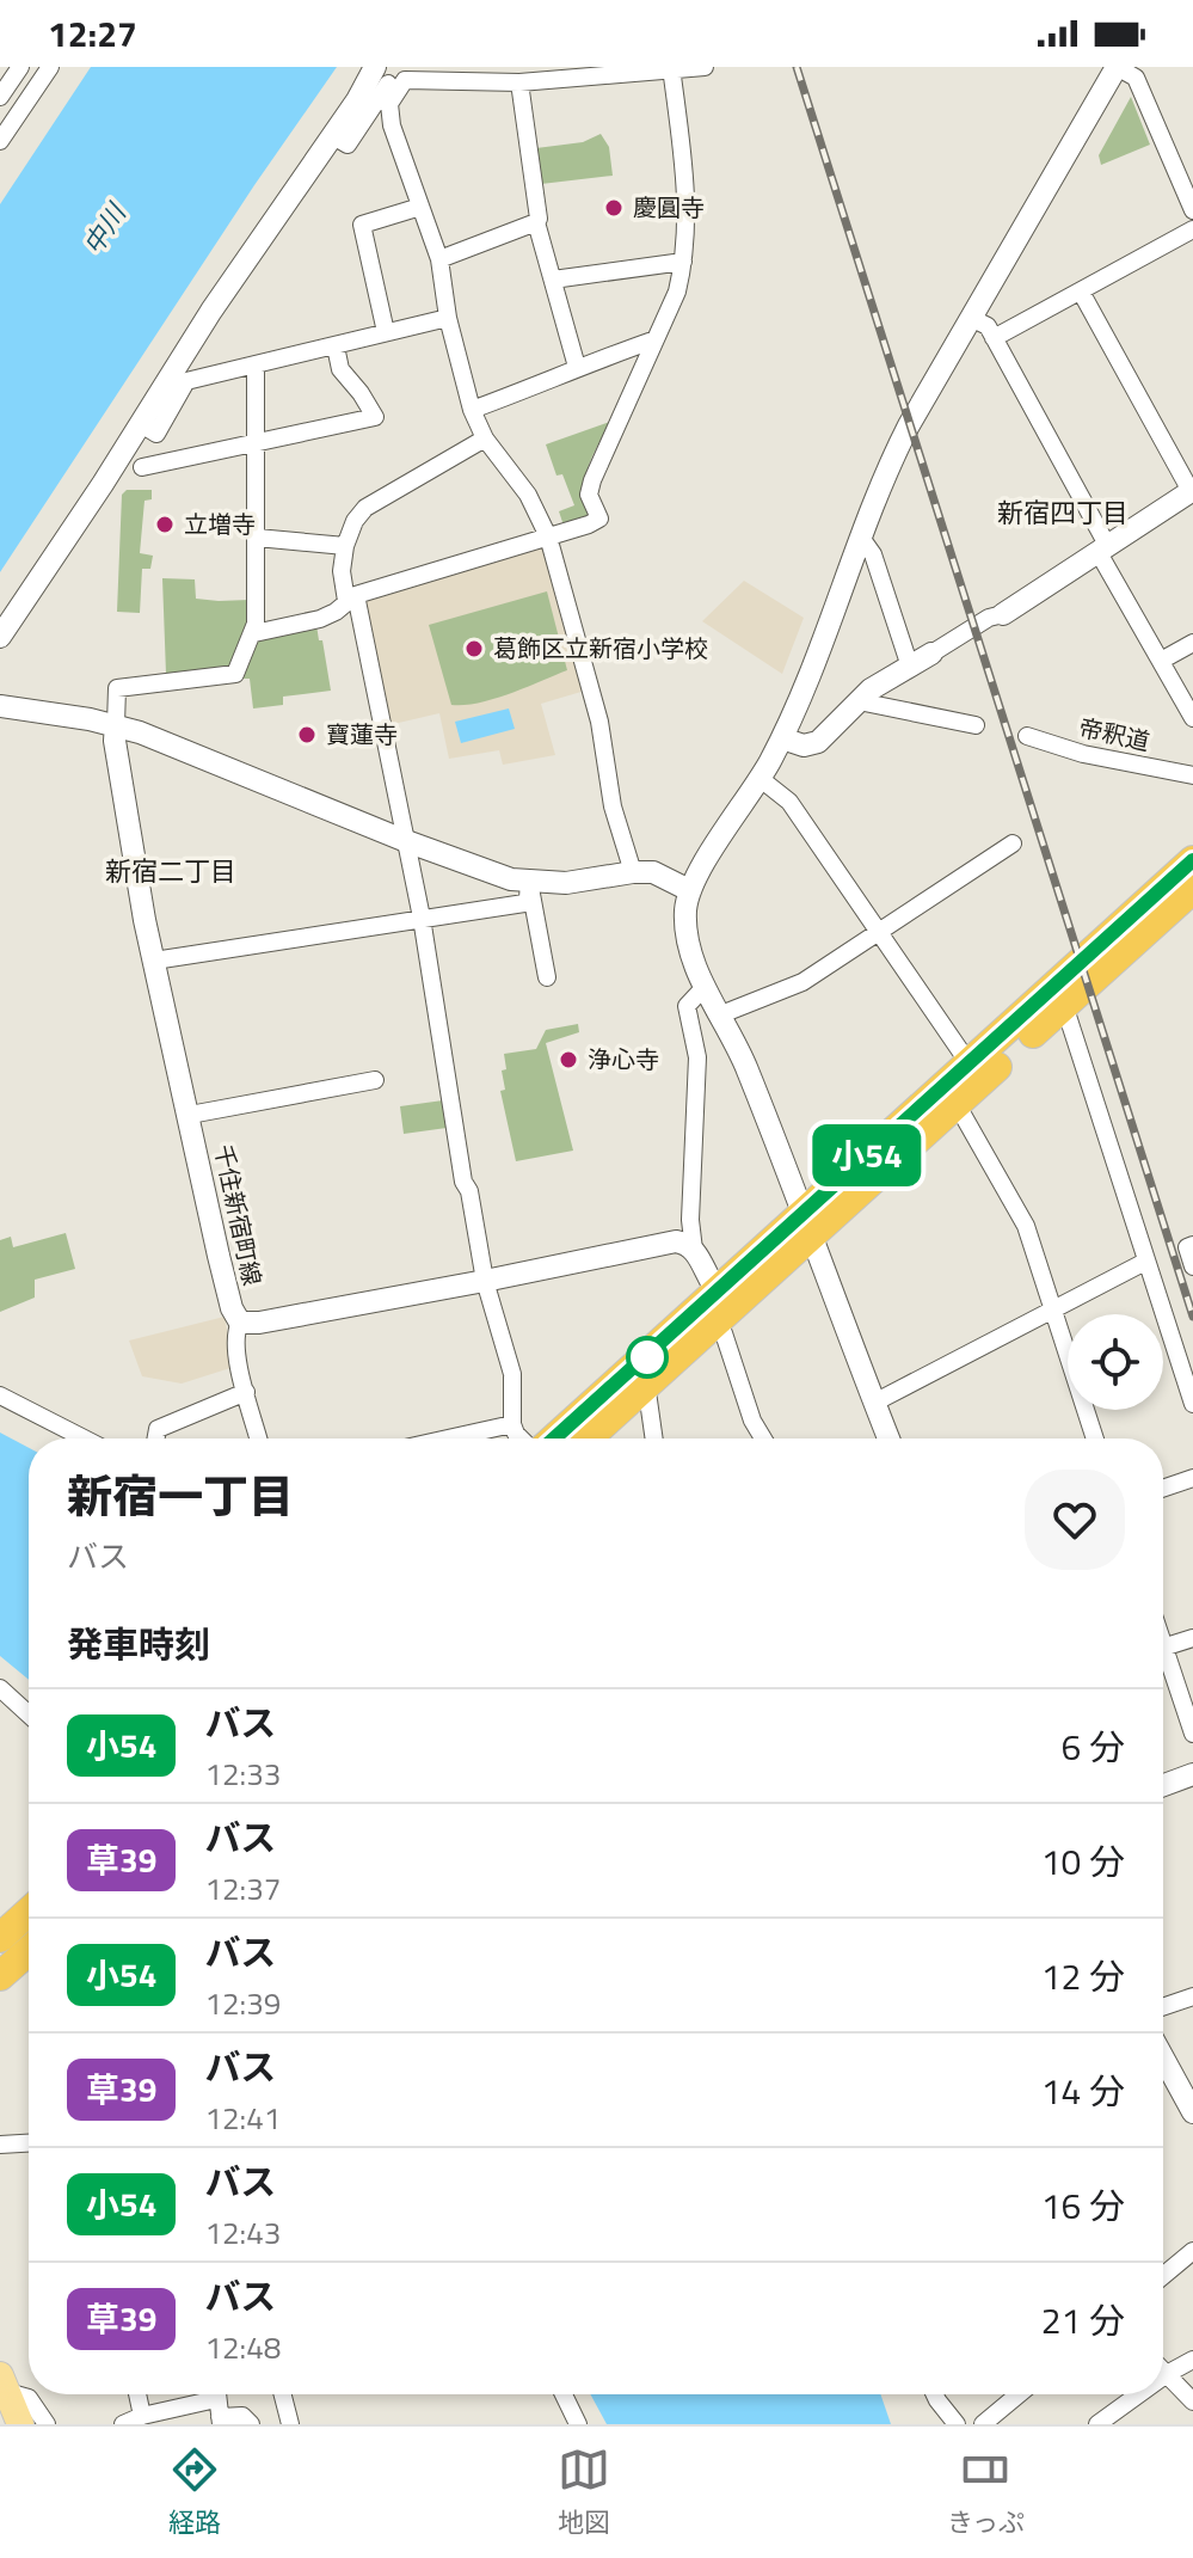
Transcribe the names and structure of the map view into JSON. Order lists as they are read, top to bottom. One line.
{"streets":{"street":["帝釈道","千住新宿町線"]},"districts":["新宿四丁目","新宿二丁目"],"water":["中川"],"places":["慶圓寺","立増寺","葛飾区立新宿小学校","寶蓮寺","浄心寺"],"lines":["bus line 小54"],"page":{"status":"12:27","on_map":"小54","heading":[["新宿一丁目","バス"],"発車時刻"],"list":[{"mark":"小54","name":"バス","note":"12:33","value":"6 分"},{"mark":"草39","name":"バス","note":"12:37","value":"10 分"},{"mark":"小54","name":"バス","note":"12:39","value":"12 分"},{"mark":"草39","name":"バス","note":"12:41","value":"14 分"},{"mark":"小54","name":"バス","note":"12:43","value":"16 分"},{"mark":"草39","name":"バス","note":"12:48","value":"21 分"}],"tabs":["経路","地図","きっぷ"]}}
